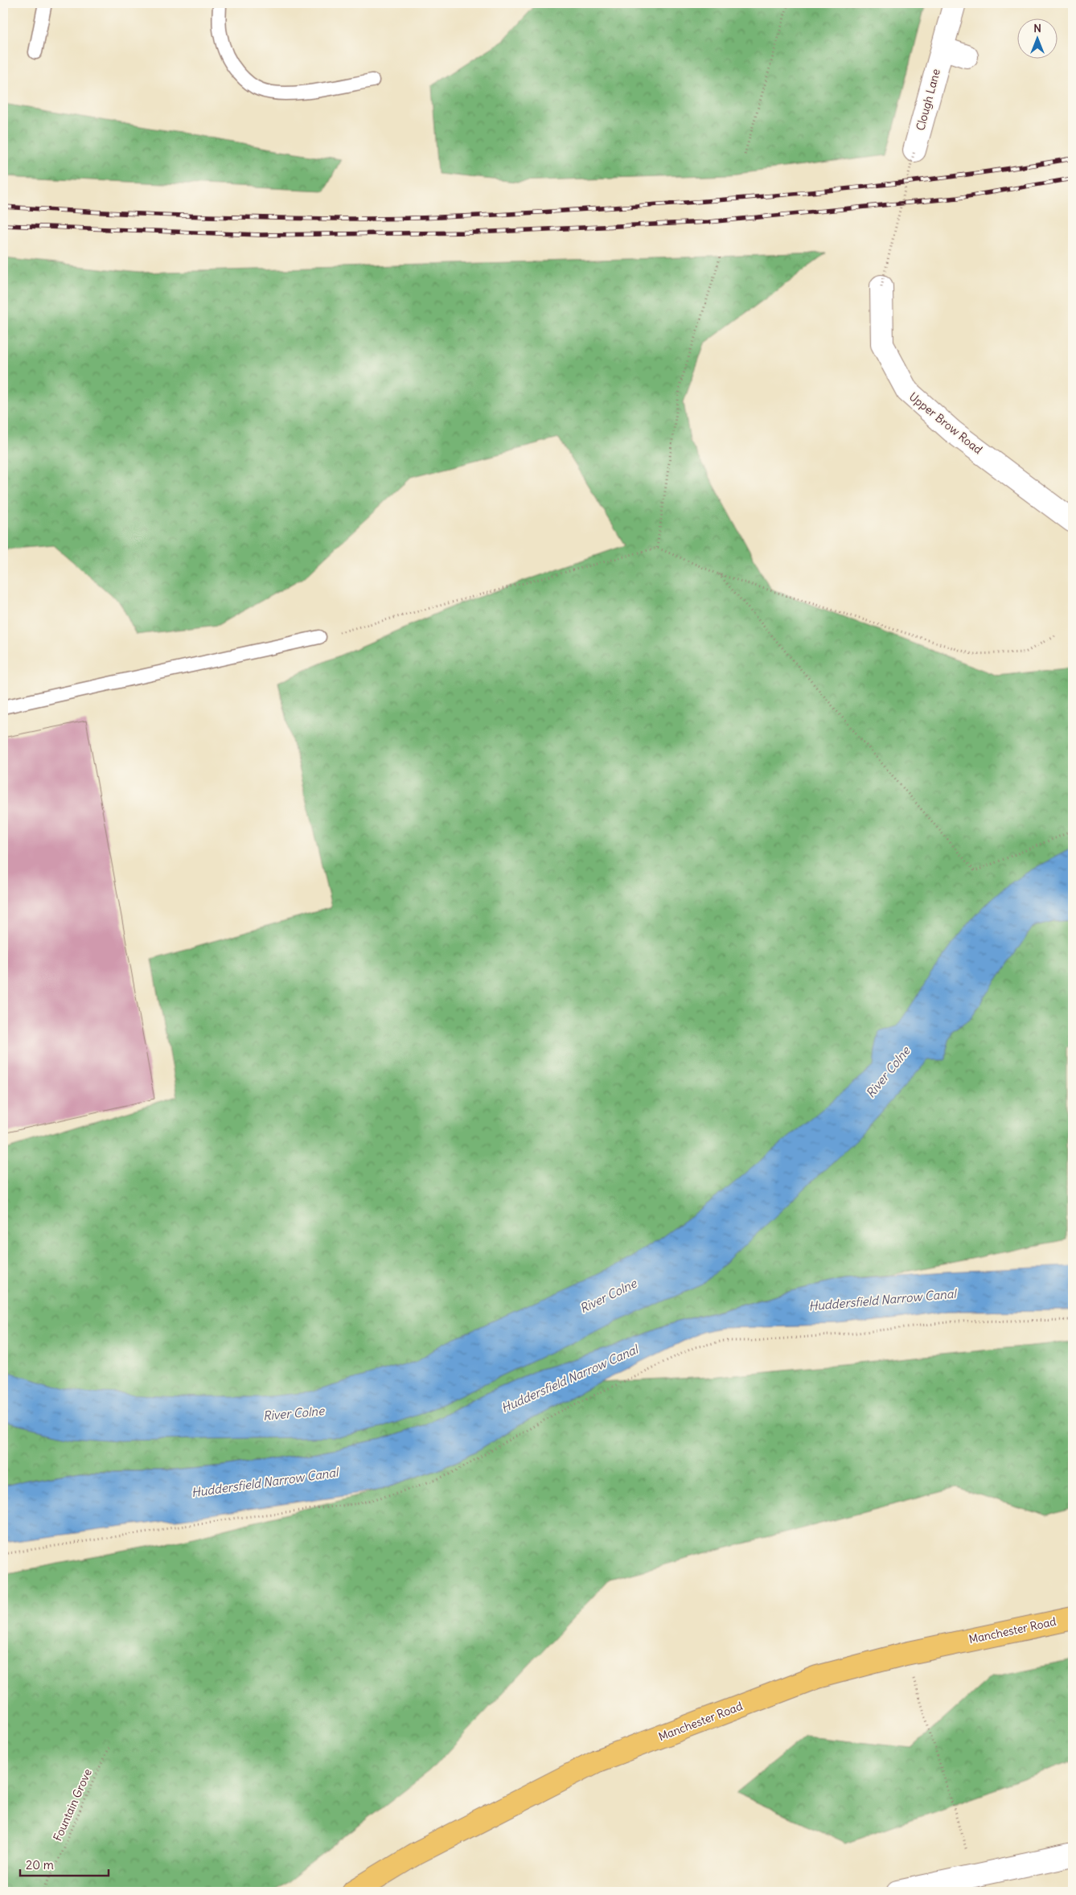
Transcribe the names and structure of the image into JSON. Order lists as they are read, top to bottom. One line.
{"streets":{"main road":["Manchester Road"],"street":["Clough Lane","Upper Brow Road"],"path":["Fountain Grove"]},"water":["River Colne","Huddersfield Narrow Canal"],"scale_bar":"20 m","north":"top"}
